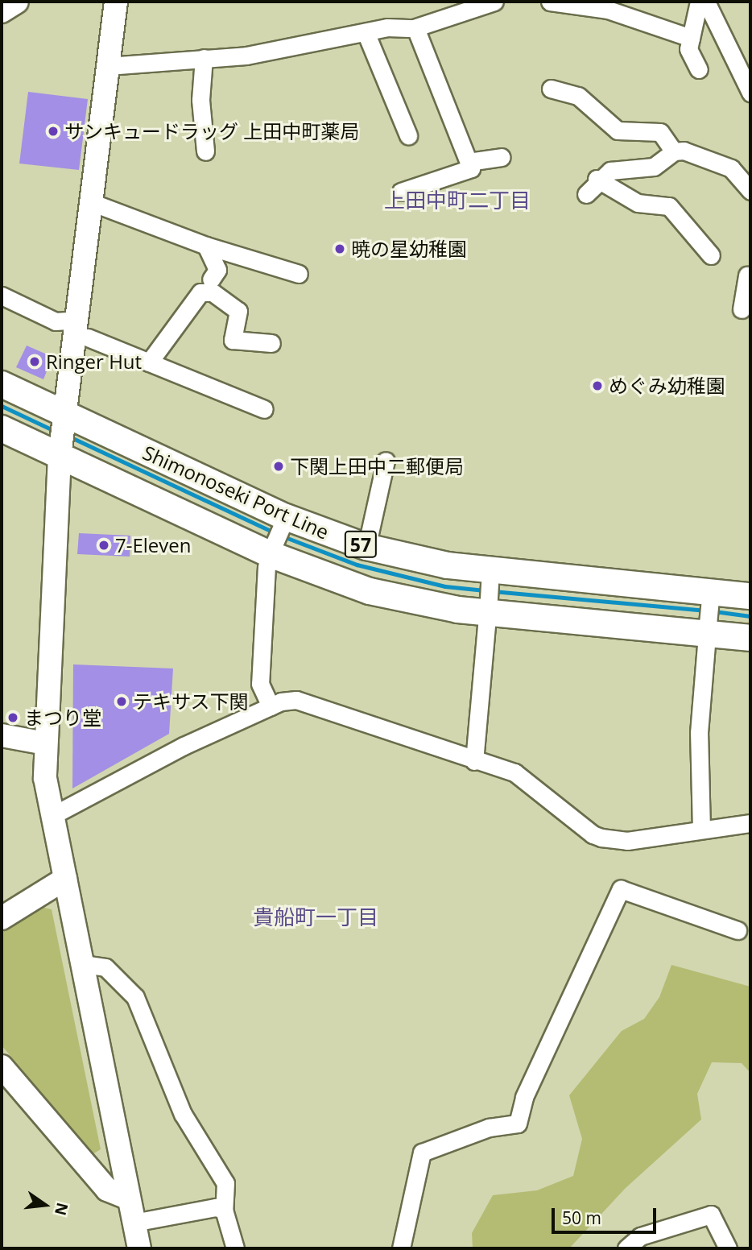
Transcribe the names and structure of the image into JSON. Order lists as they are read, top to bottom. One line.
{"streets":{"main road":["Shimonoseki Port Line","57"]},"districts":["上田中町二丁目","貴船町一丁目"],"places":["サンキュードラッグ 上田中町薬局","暁の星幼稚園","Ringer Hut","めぐみ幼稚園","下関上田中二郵便局","7-Eleven","テキサス下関","まつり堂"],"scale_bar":"50 m","north":"right"}
